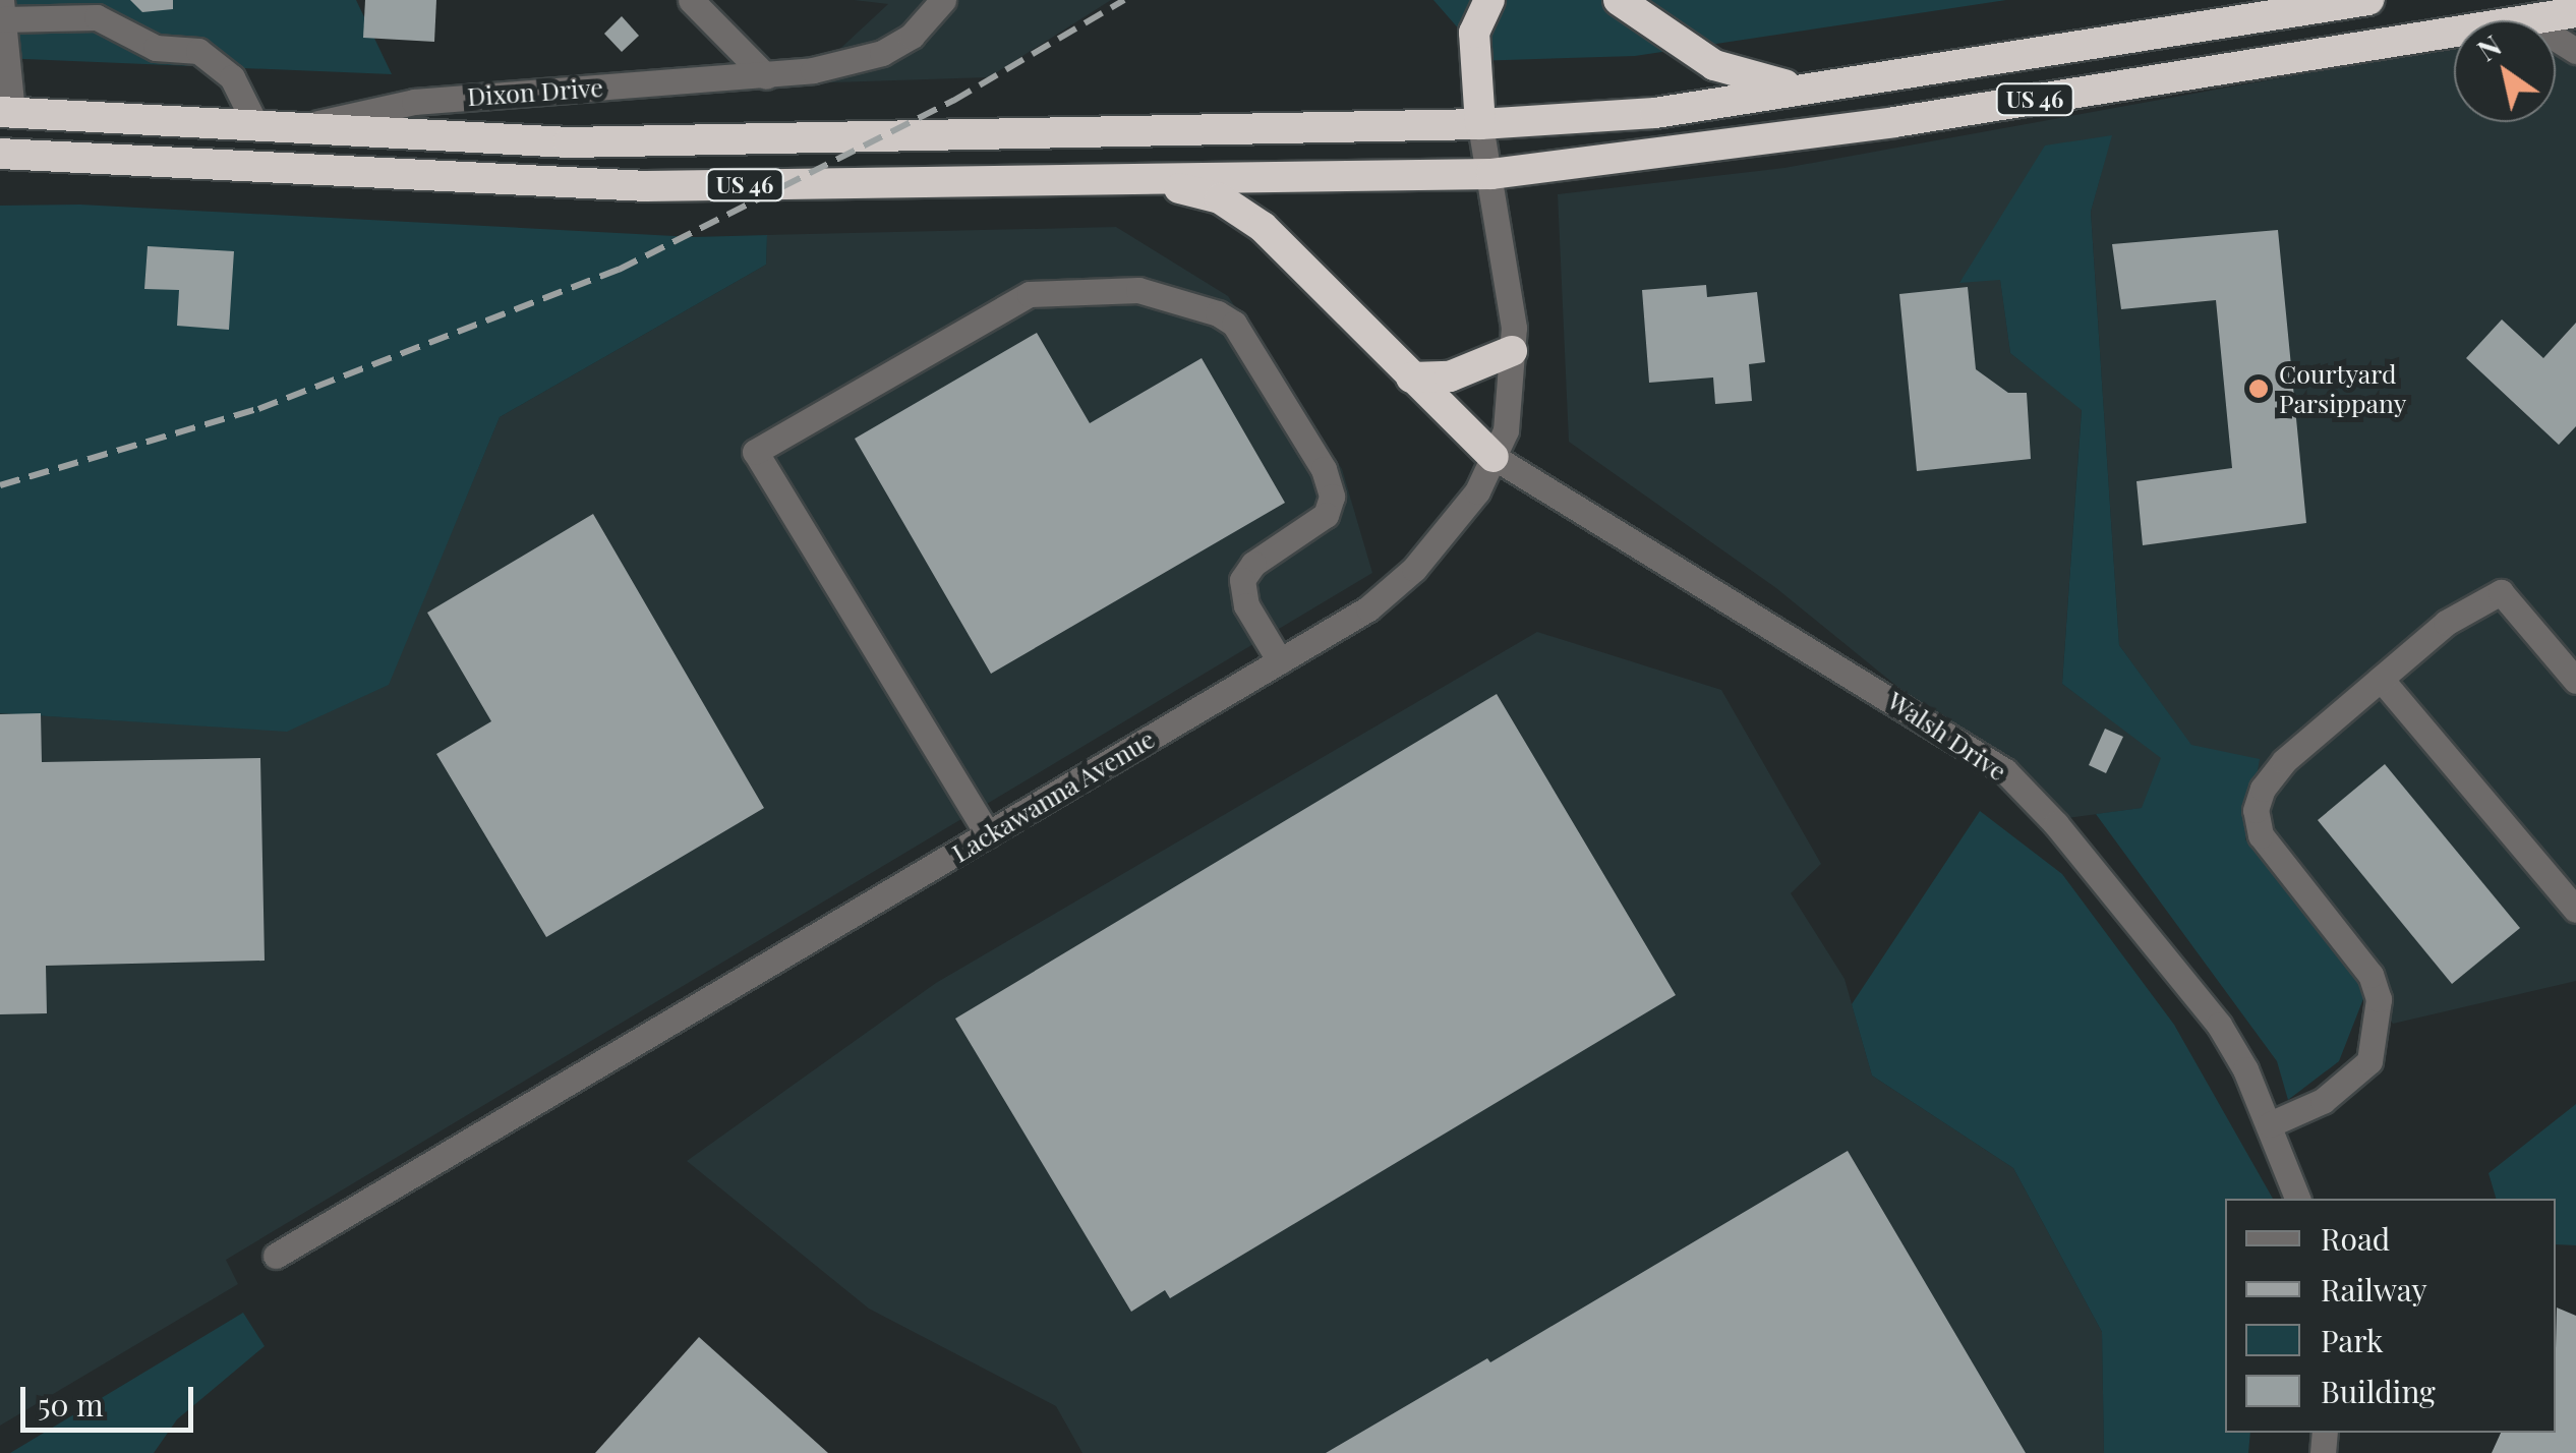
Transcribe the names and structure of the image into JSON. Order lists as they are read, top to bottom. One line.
{"streets":{"highway":["US 46"],"street":["Dixon Drive","Walsh Drive","Lackawanna Avenue"]},"crossings":[["Dixon Drive","US 46"],["US 46","Lackawanna Avenue"],["Walsh Drive","Lackawanna Avenue"]],"places":["Courtyard Parsippany"],"legend":["Road","Railway","Park","Building"],"scale_bar":"50 m","north":"top left"}
